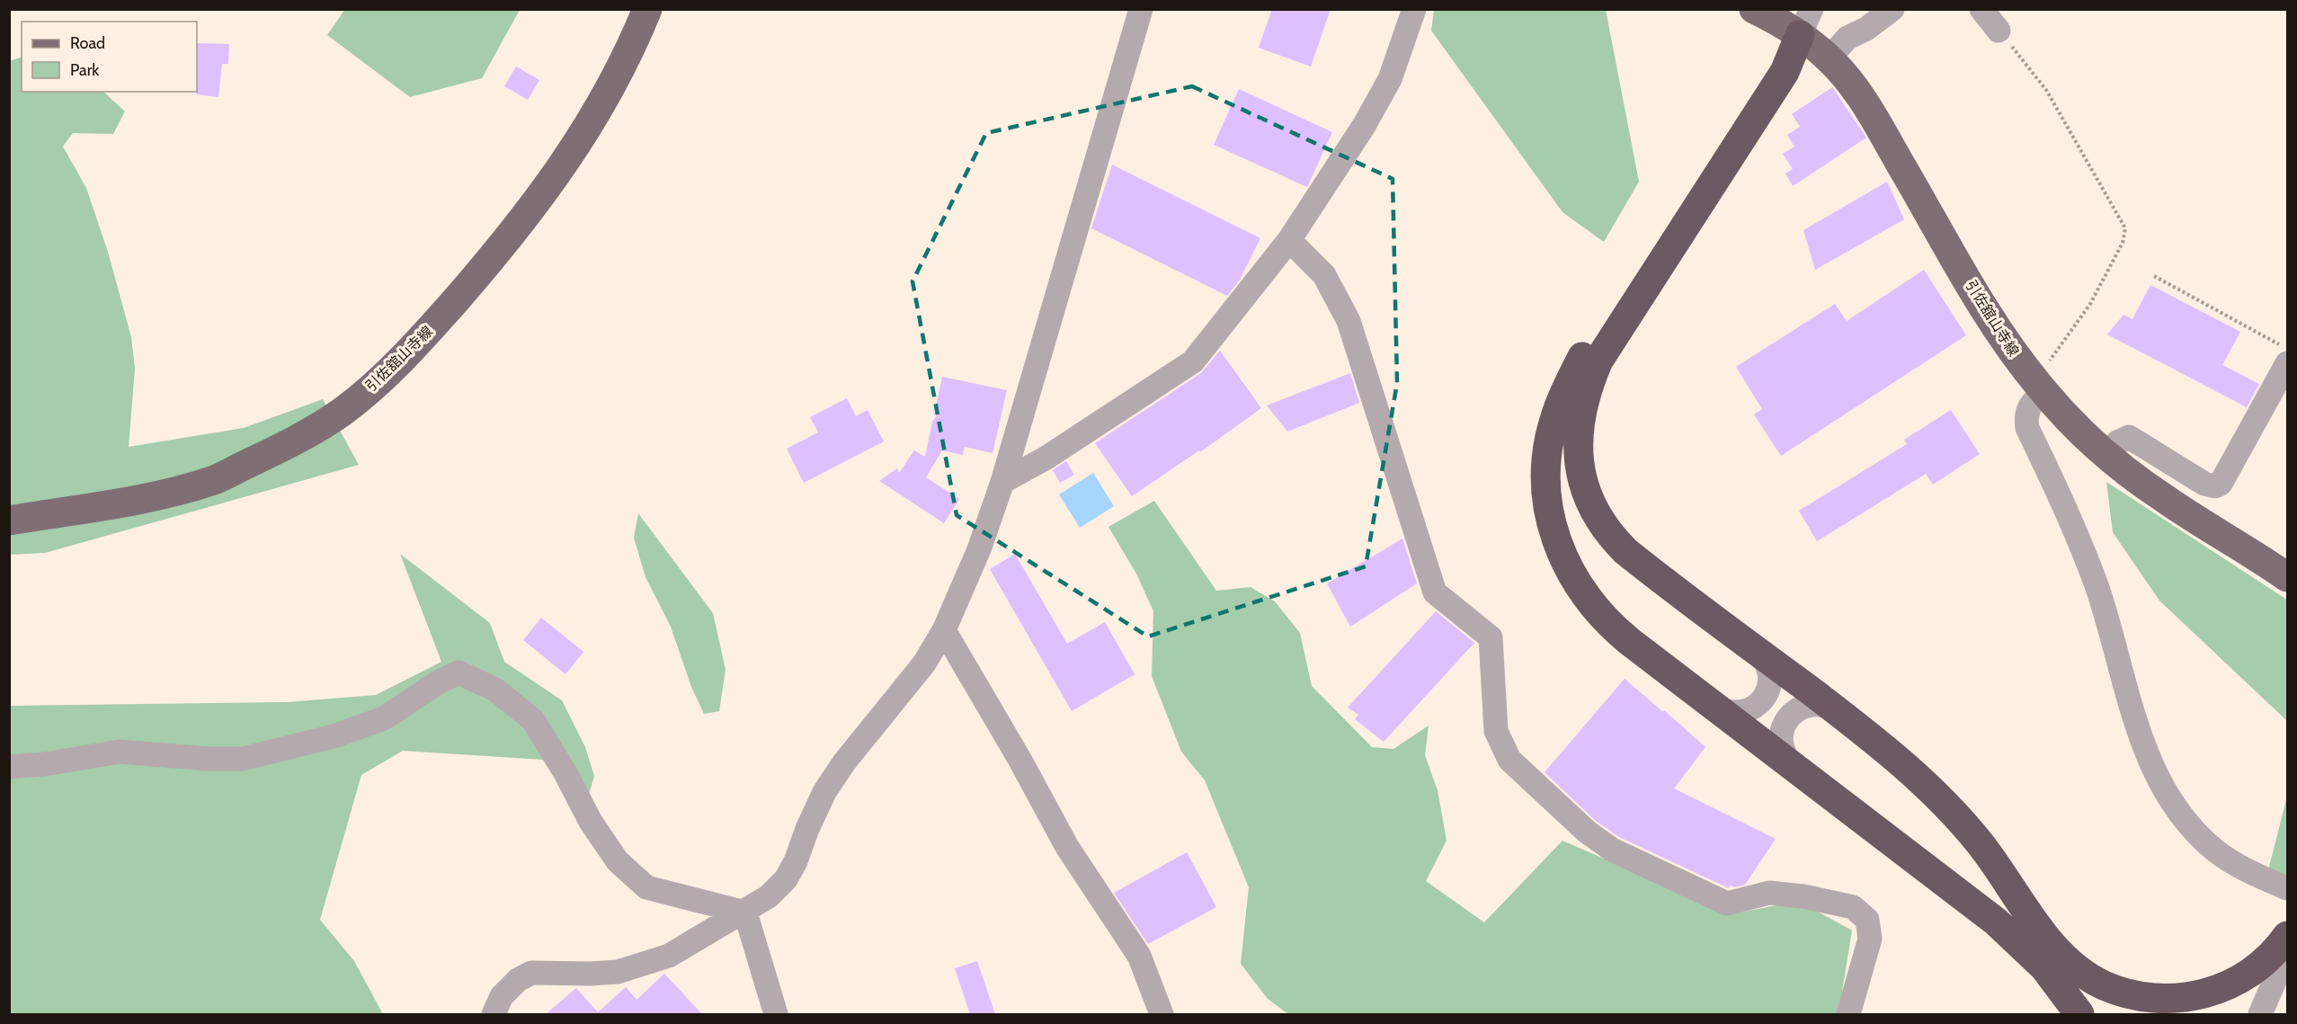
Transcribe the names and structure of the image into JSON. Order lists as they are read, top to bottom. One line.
{"streets":{"main road":["引佐舘山寺線"]},"legend":["Road","Park"]}
